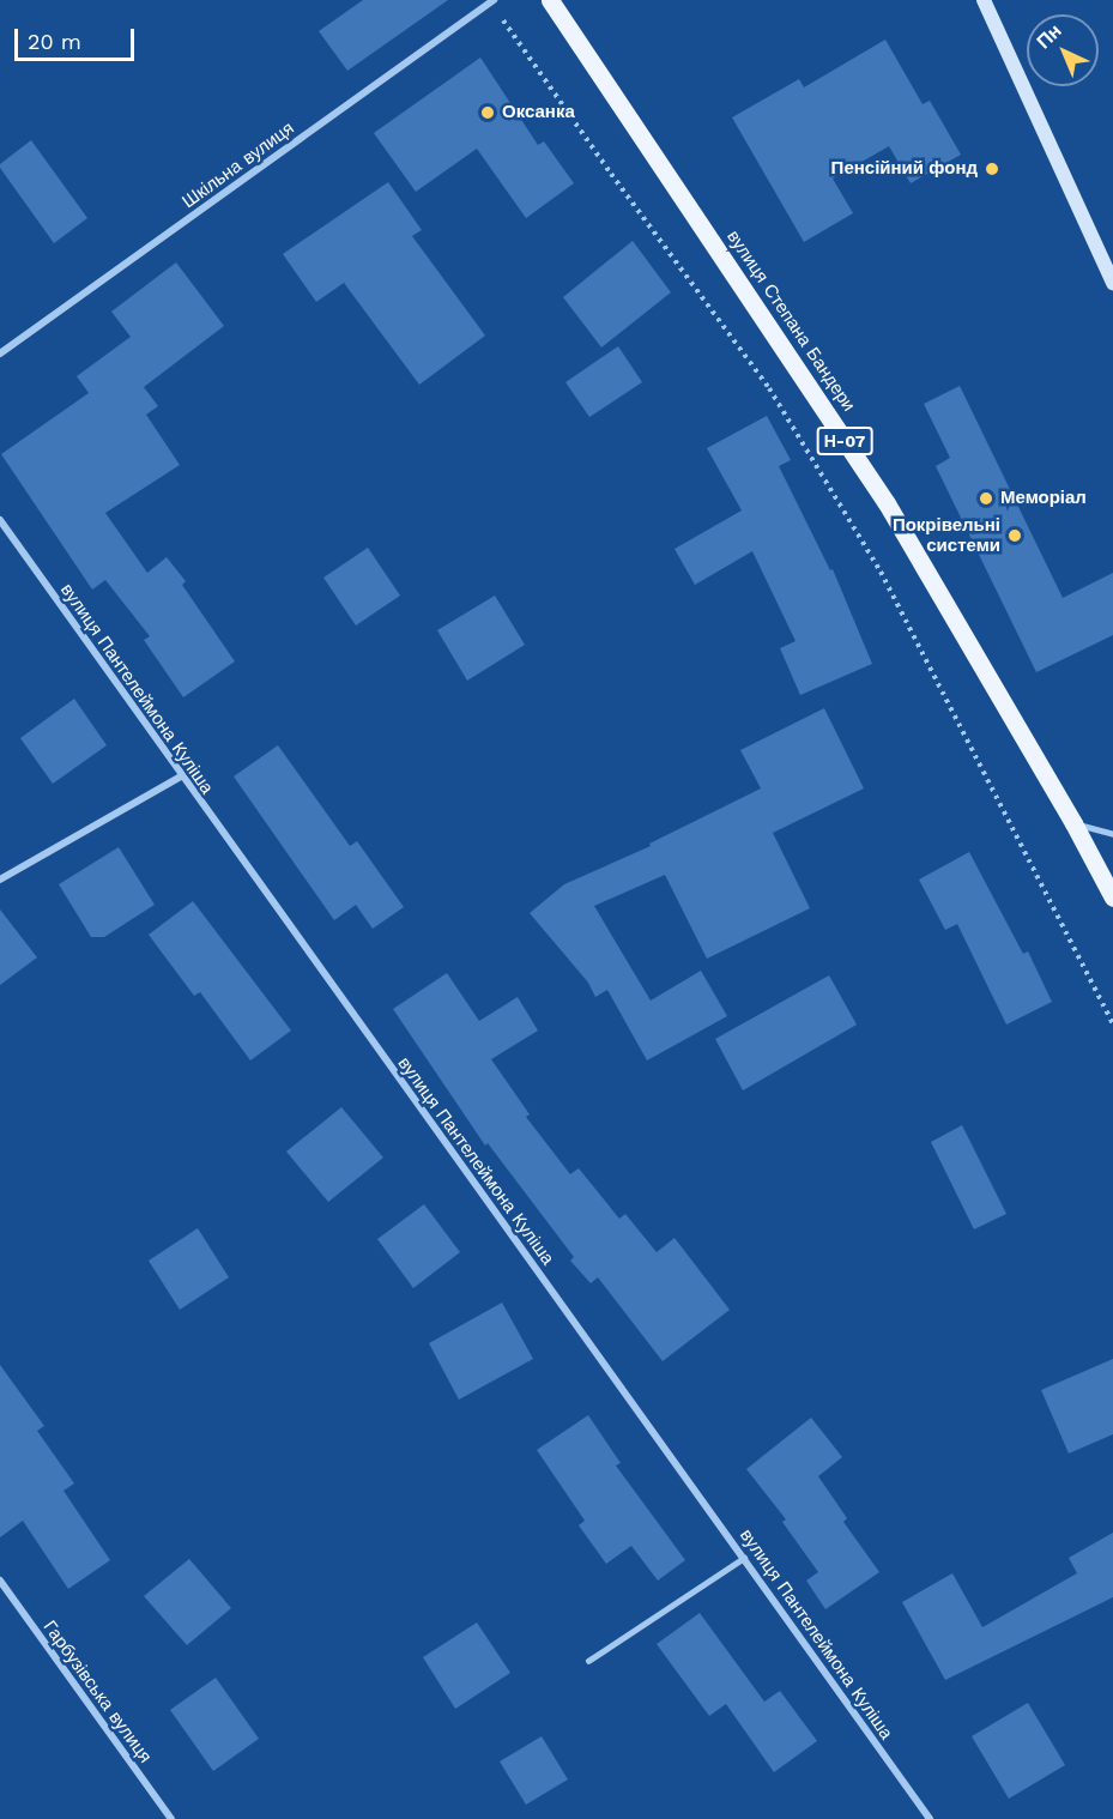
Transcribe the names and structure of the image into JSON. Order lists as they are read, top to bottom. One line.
{"streets":{"main road":["вулиця Степана Бандери","Н-07"],"street":["Шкільна вулиця","вулиця Пантелеймона Куліша","Гарбузівська вулиця"]},"places":["Оксанка","Пенсійний фонд","Меморіал","Покрівельні системи"],"scale_bar":"20 m","north":"top left"}
